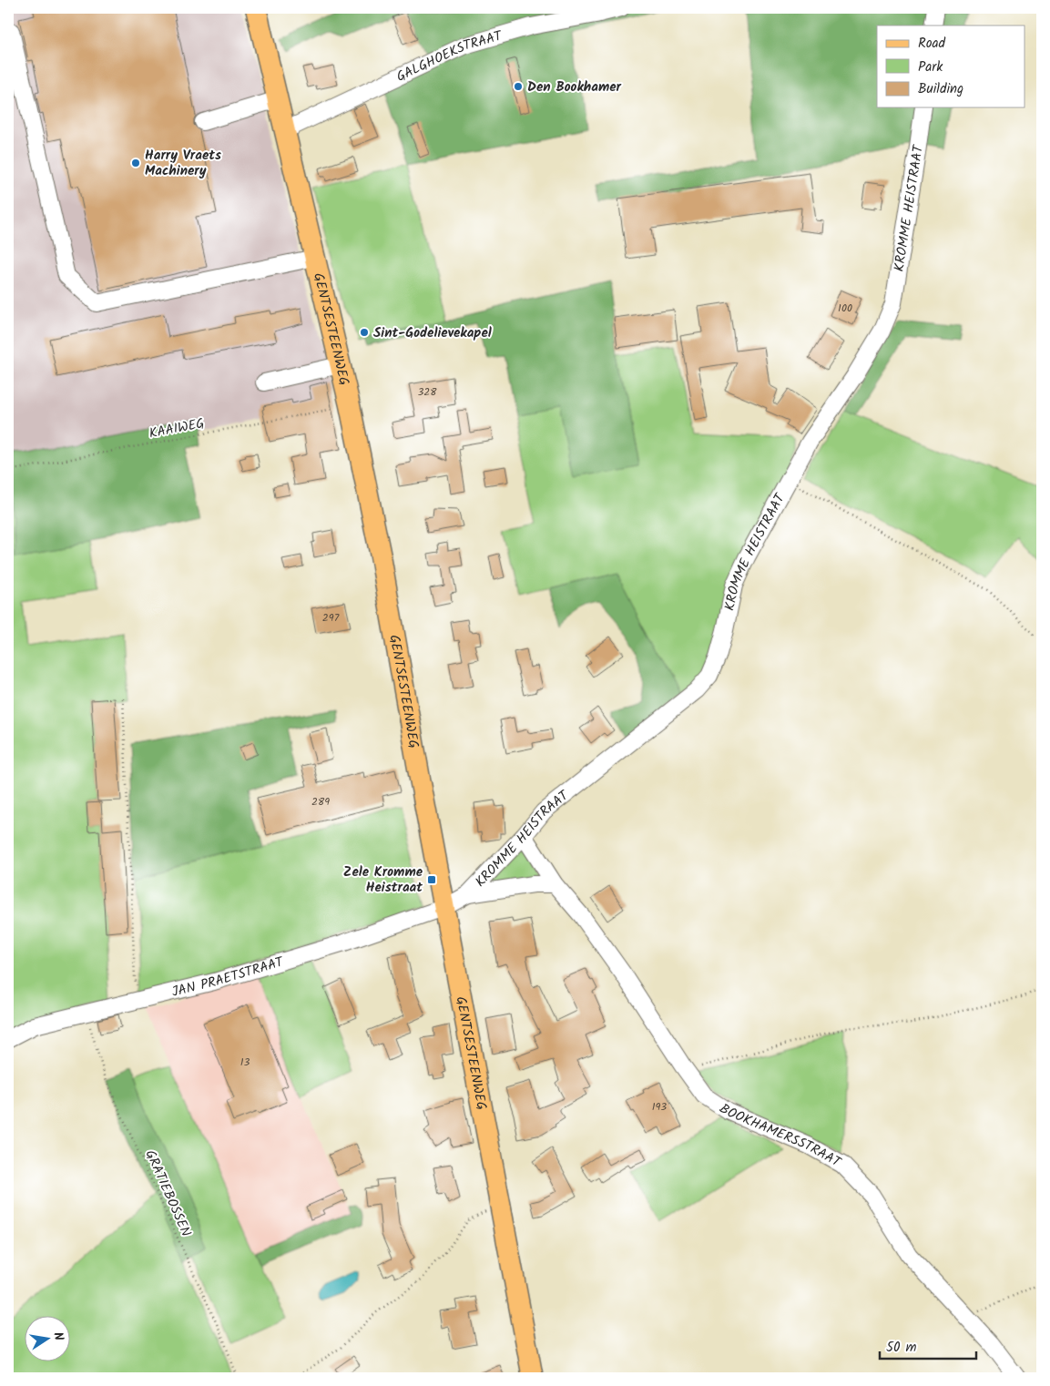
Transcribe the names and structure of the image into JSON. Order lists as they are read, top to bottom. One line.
{"streets":{"main road":["GENTSESTEENWEG"],"street":["GALGHOEKSTRAAT","KROMME HEISTRAAT","JAN PRAETSTRAAT","BOOKHAMERSSTRAAT"],"path":["KAAIWEG","GRATIEBOSSEN"]},"crossings":[["GALGHOEKSTRAAT","GENTSESTEENWEG"],["KROMME HEISTRAAT","GENTSESTEENWEG"],["KROMME HEISTRAAT","JAN PRAETSTRAAT"],["KROMME HEISTRAAT","BOOKHAMERSSTRAAT"],["GENTSESTEENWEG","KAAIWEG"],["GENTSESTEENWEG","JAN PRAETSTRAAT"],["JAN PRAETSTRAAT","GRATIEBOSSEN"]],"places":{"other":["Den Bookhamer","Harry Vraets Machinery","Sint-Godelievekapel"],"transit":["Zele Kromme Heistraat"]},"house_numbers":["100","328","297","289","13","193"],"legend":["Road","Park","Building"],"scale_bar":"50 m","north":"right"}
